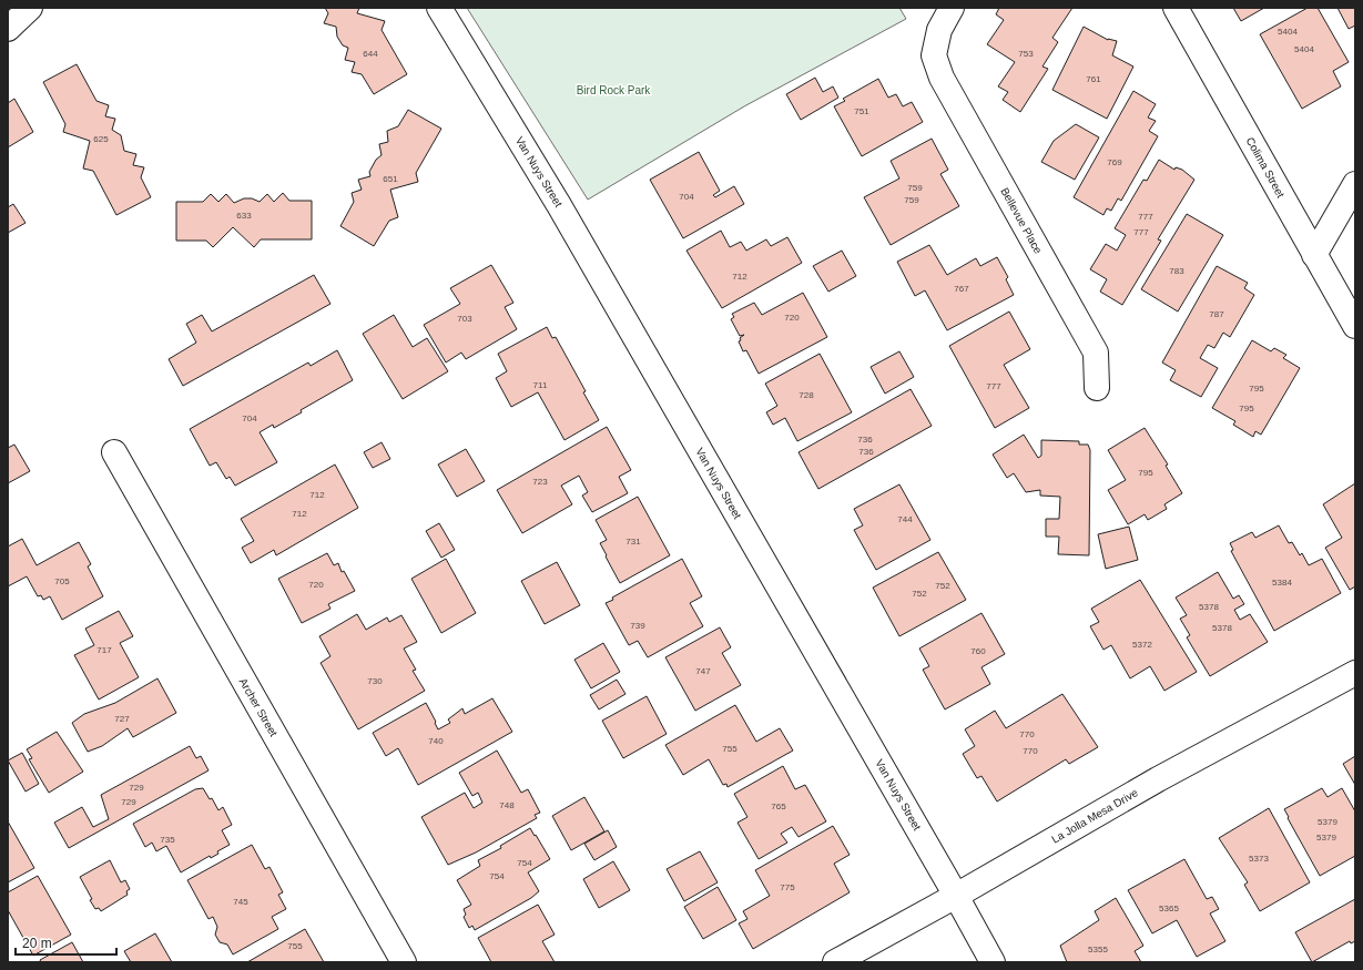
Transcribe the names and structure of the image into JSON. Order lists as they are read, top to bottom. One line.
{"streets":{"street":["Colima Street","Van Nuys Street","Bellevue Place","Archer Street","La Jolla Mesa Drive"]},"crossings":[["Van Nuys Street","La Jolla Mesa Drive"]],"parks":["Bird Rock Park"],"house_numbers":["5404","5404","644","753","761","751","625","769","651","759","704","759","633","777","777","783","712","767","787","720","703","711","777","795","728","795","704","736","736","795","723","712","712","744","731","705","5384","720","752","752","5378","739","5378","5372","717","760","747","730","727","770","740","755","770","729","729","748","765","5379","5379","735","5373","754","754","775","745","5365","755","5355"],"scale_bar":"20 m"}
